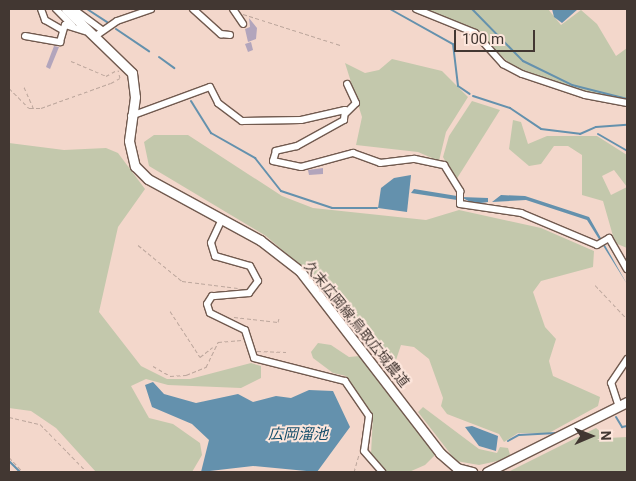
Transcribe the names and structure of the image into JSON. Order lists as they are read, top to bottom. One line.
{"streets":{"street":["久末広岡線;鳥取広域農道"]},"water":["広岡溜池"],"scale_bar":"100 m","north":"right"}
